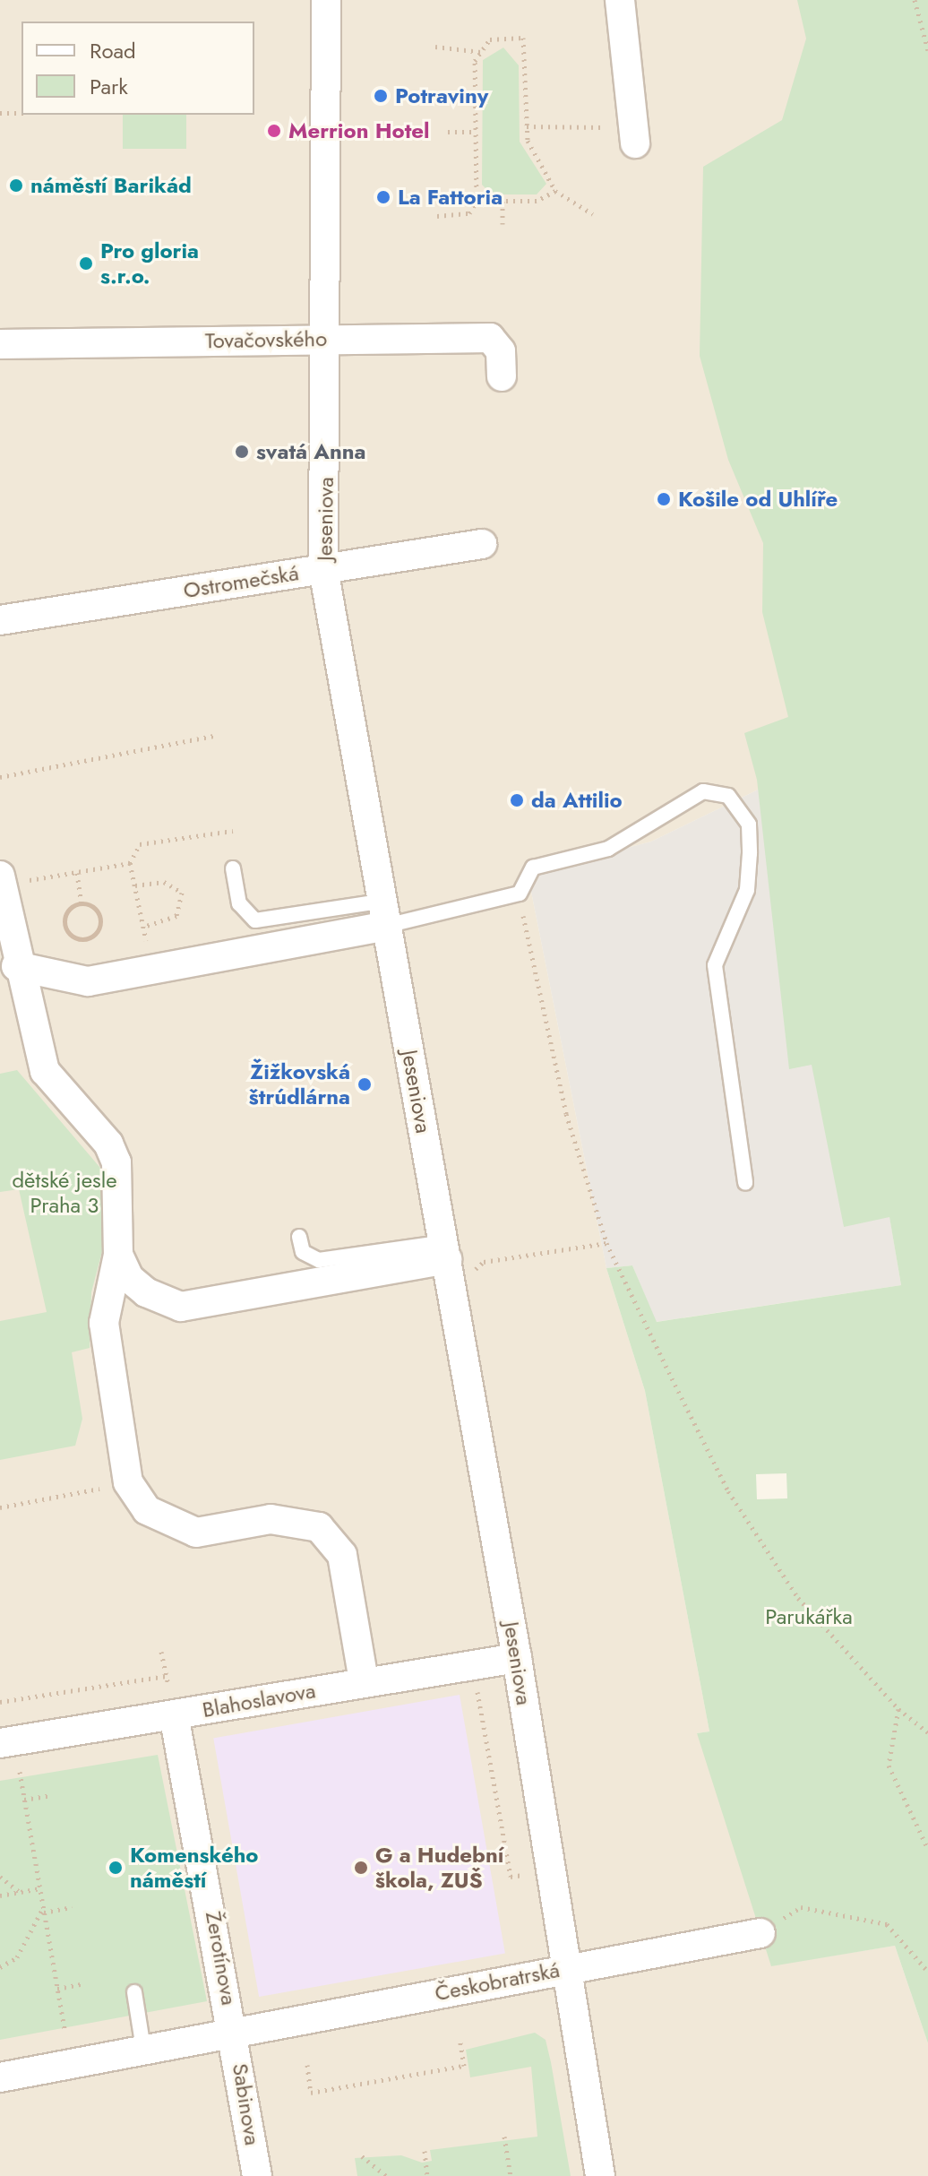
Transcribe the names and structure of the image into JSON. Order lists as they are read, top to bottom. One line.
{"streets":{"street":["Tovačovského","Jeseniova","Ostromečská","Blahoslavova","Žerotínova","Českobratrská","Sabinova"]},"crossings":[["Tovačovského","Jeseniova"],["Jeseniova","Ostromečská"],["Jeseniova","Blahoslavova"],["Jeseniova","Českobratrská"],["Blahoslavova","Žerotínova"],["Žerotínova","Českobratrská"],["Žerotínova","Sabinova"],["Českobratrská","Sabinova"]],"parks":["dětské jesle Praha 3","Parukářka"],"places":["Potraviny","Merrion Hotel","náměstí Barikád","La Fattoria","Pro gloria s.r.o.","svatá Anna","Košile od Uhlíře","da Attilio","Žižkovská štrúdlárna","Komenského náměstí","G a Hudební škola, ZUŠ"],"legend":["Road","Park"]}
